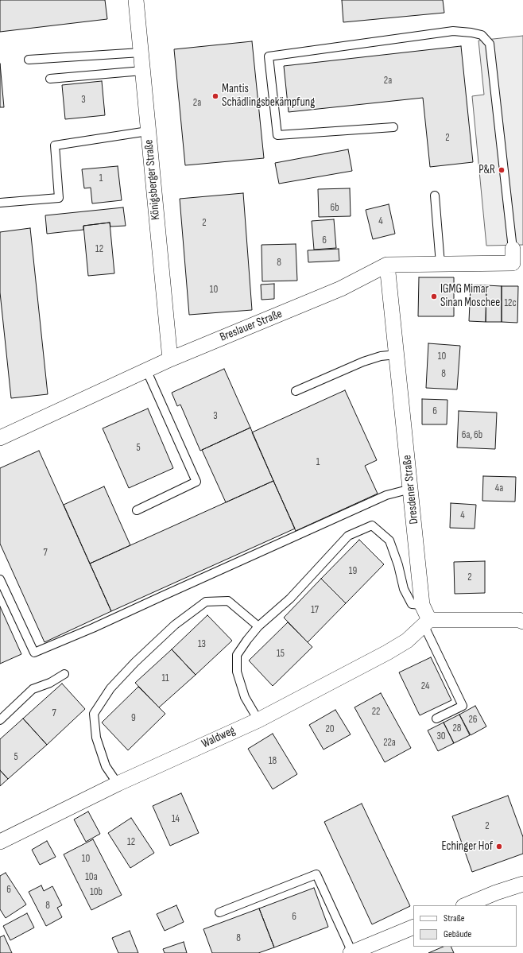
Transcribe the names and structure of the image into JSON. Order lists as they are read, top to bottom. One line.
{"streets":{"street":["Königsberger Straße","Breslauer Straße","Dresdener Straße","Waldweg"]},"crossings":[["Königsberger Straße","Breslauer Straße"],["Breslauer Straße","Dresdener Straße"],["Dresdener Straße","Waldweg"]],"places":["Mantis Schädlingsbekämpfung","P&R","IGMG Mimar Sinan Moschee","Echinger Hof"],"house_numbers":["2a","3","2a","2","1","6b","4","2","6","12","8","10","12c","10","8","6","3","6a, 6b","5","1","4a","4","7","19","2","17","13","15","11","24","22","7","9","26","28","20","30","22a","5","18","14","2","12","10","10a","6","10b","8","6","8"],"legend":["Straße","Gebäude"]}
